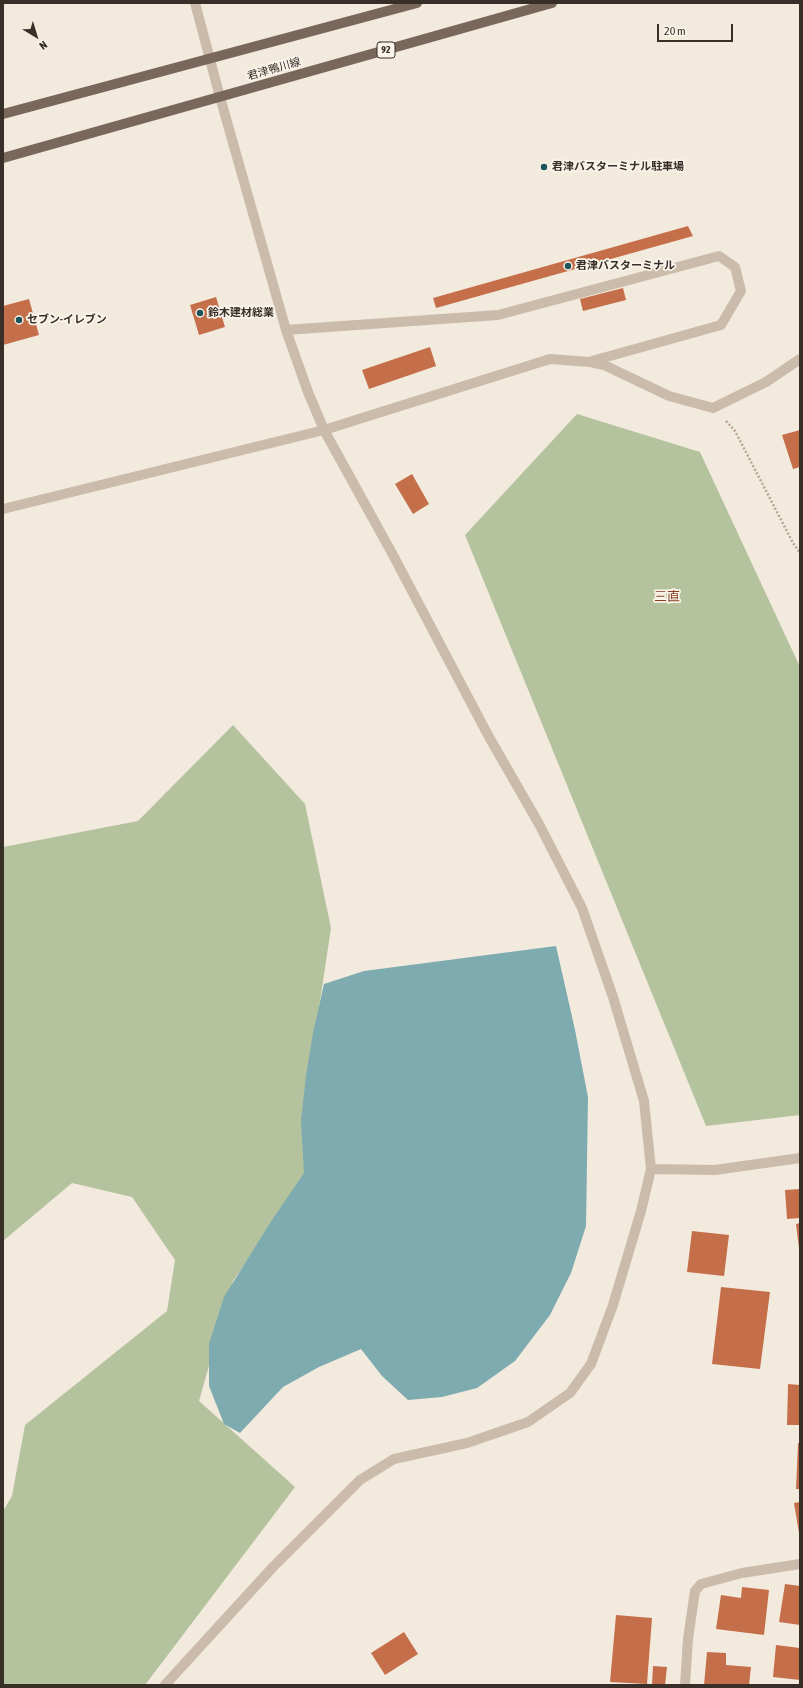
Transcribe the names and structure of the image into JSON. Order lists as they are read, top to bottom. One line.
{"streets":{"main road":["92","君津鴨川線"]},"districts":["三直"],"places":["君津バスターミナル駐車場","君津バスターミナル","鈴木建材総業","セブン-イレブン"],"scale_bar":"20 m","north":"bottom right"}
